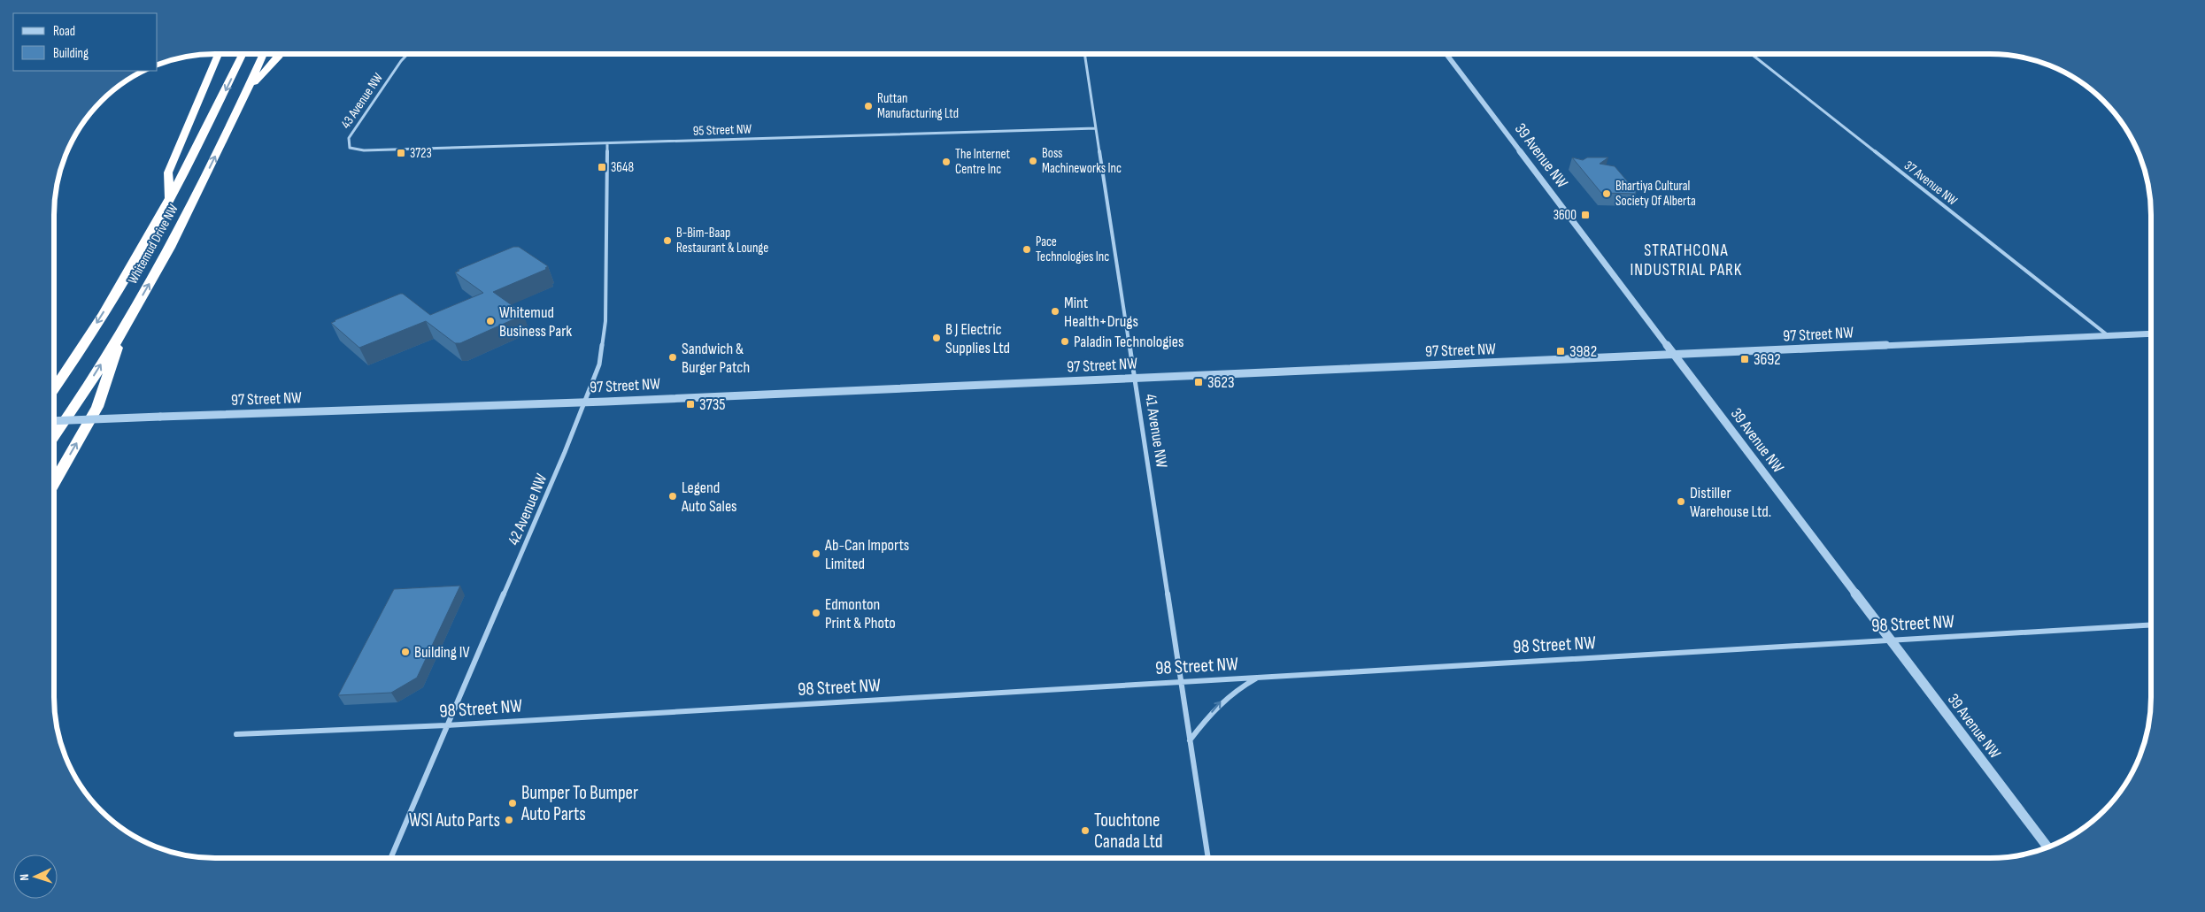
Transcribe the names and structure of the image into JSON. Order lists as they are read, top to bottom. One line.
{"streets":{"highway":["Whitemud Drive NW"],"street":["43 Avenue NW","95 Street NW","39 Avenue NW","37 Avenue NW","97 Street NW","41 Avenue NW","42 Avenue NW","98 Street NW"]},"crossings":[["43 Avenue NW","95 Street NW"],["95 Street NW","41 Avenue NW"],["95 Street NW","42 Avenue NW"],["39 Avenue NW","97 Street NW"],["39 Avenue NW","98 Street NW"],["37 Avenue NW","97 Street NW"],["97 Street NW","41 Avenue NW"],["97 Street NW","42 Avenue NW"],["41 Avenue NW","98 Street NW"],["42 Avenue NW","98 Street NW"]],"districts":["STRATHCONA INDUSTRIAL PARK"],"places":{"other":["Ruttan Manufacturing Ltd","Boss Machineworks Inc","The Internet Centre Inc","Bhartiya Cultural Society Of Alberta","B-Bim-Baap Restaurant & Lounge","Pace Technologies Inc","Mint Health+Drugs","Whitemud Business Park","B J Electric Supplies Ltd","Paladin Technologies","Sandwich & Burger Patch","Legend Auto Sales","Distiller Warehouse Ltd.","Ab-Can Imports Limited","Edmonton Print & Photo","Building IV","Bumper To Bumper Auto Parts","WSI Auto Parts","Touchtone Canada Ltd"],"transit":["3723","3648","3600","3982","3692","3623","3735"]},"legend":["Road","Building"],"north":"left"}
